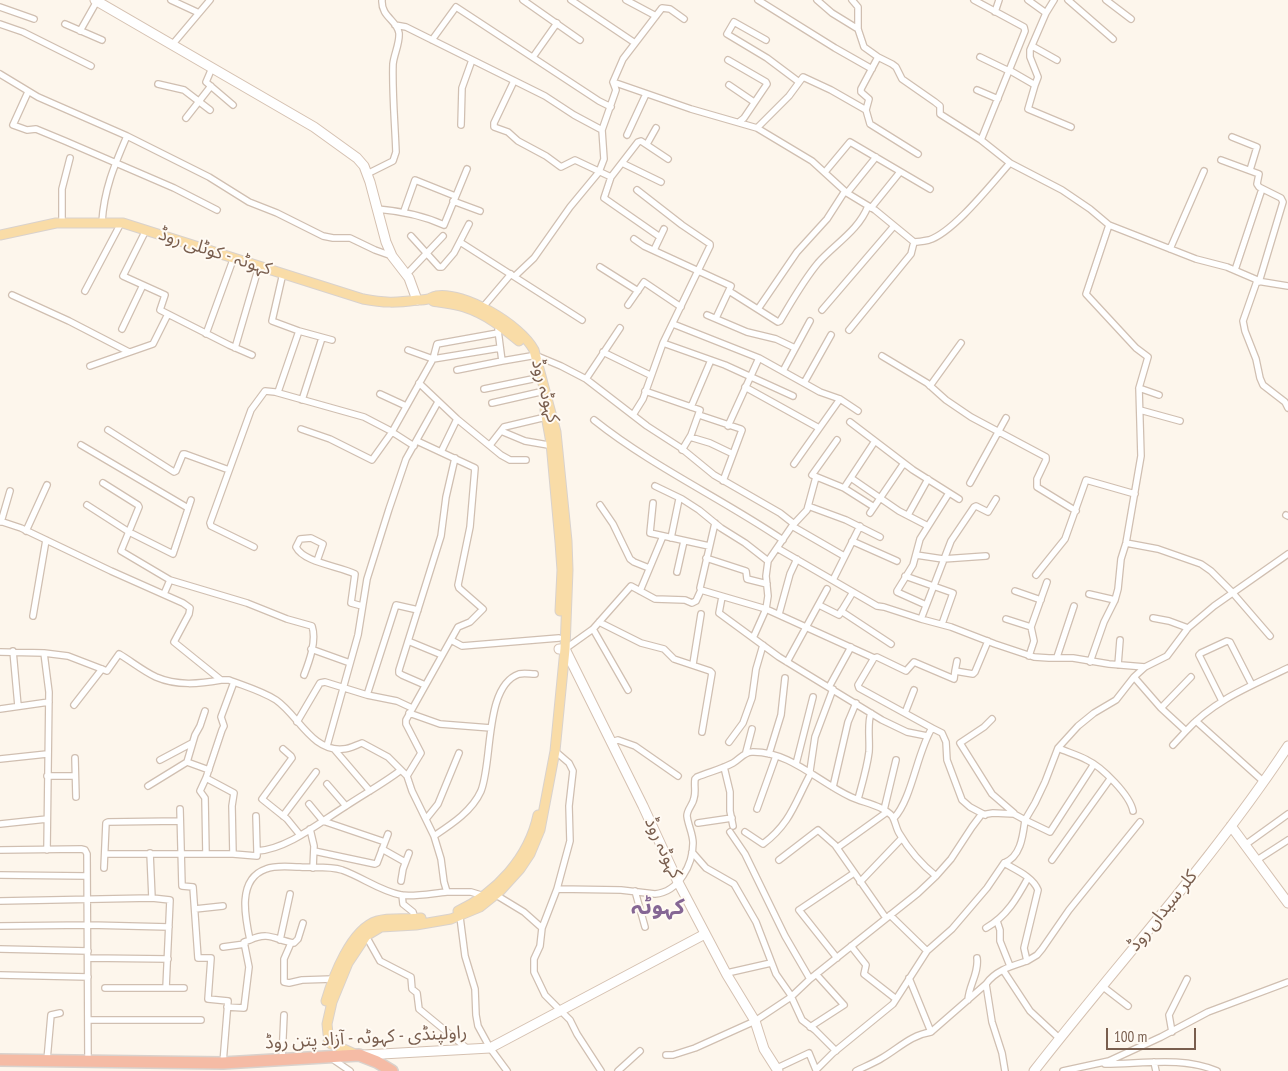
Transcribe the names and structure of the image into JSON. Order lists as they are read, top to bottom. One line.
{"streets":{"highway":["راولپنڈی - کہوٹہ - آزاد پتن روڈ"],"main road":["کہوٹہ - کوٹلی روڈ","کہوٹہ روڈ","کلر سیداں روڈ"]},"crossings":[["کہوٹہ - کوٹلی روڈ","کہوٹہ روڈ"],["کہوٹہ روڈ","راولپنڈی - کہوٹہ - آزاد پتن روڈ"]],"districts":["کہوٹہ"],"scale_bar":"100 m"}
